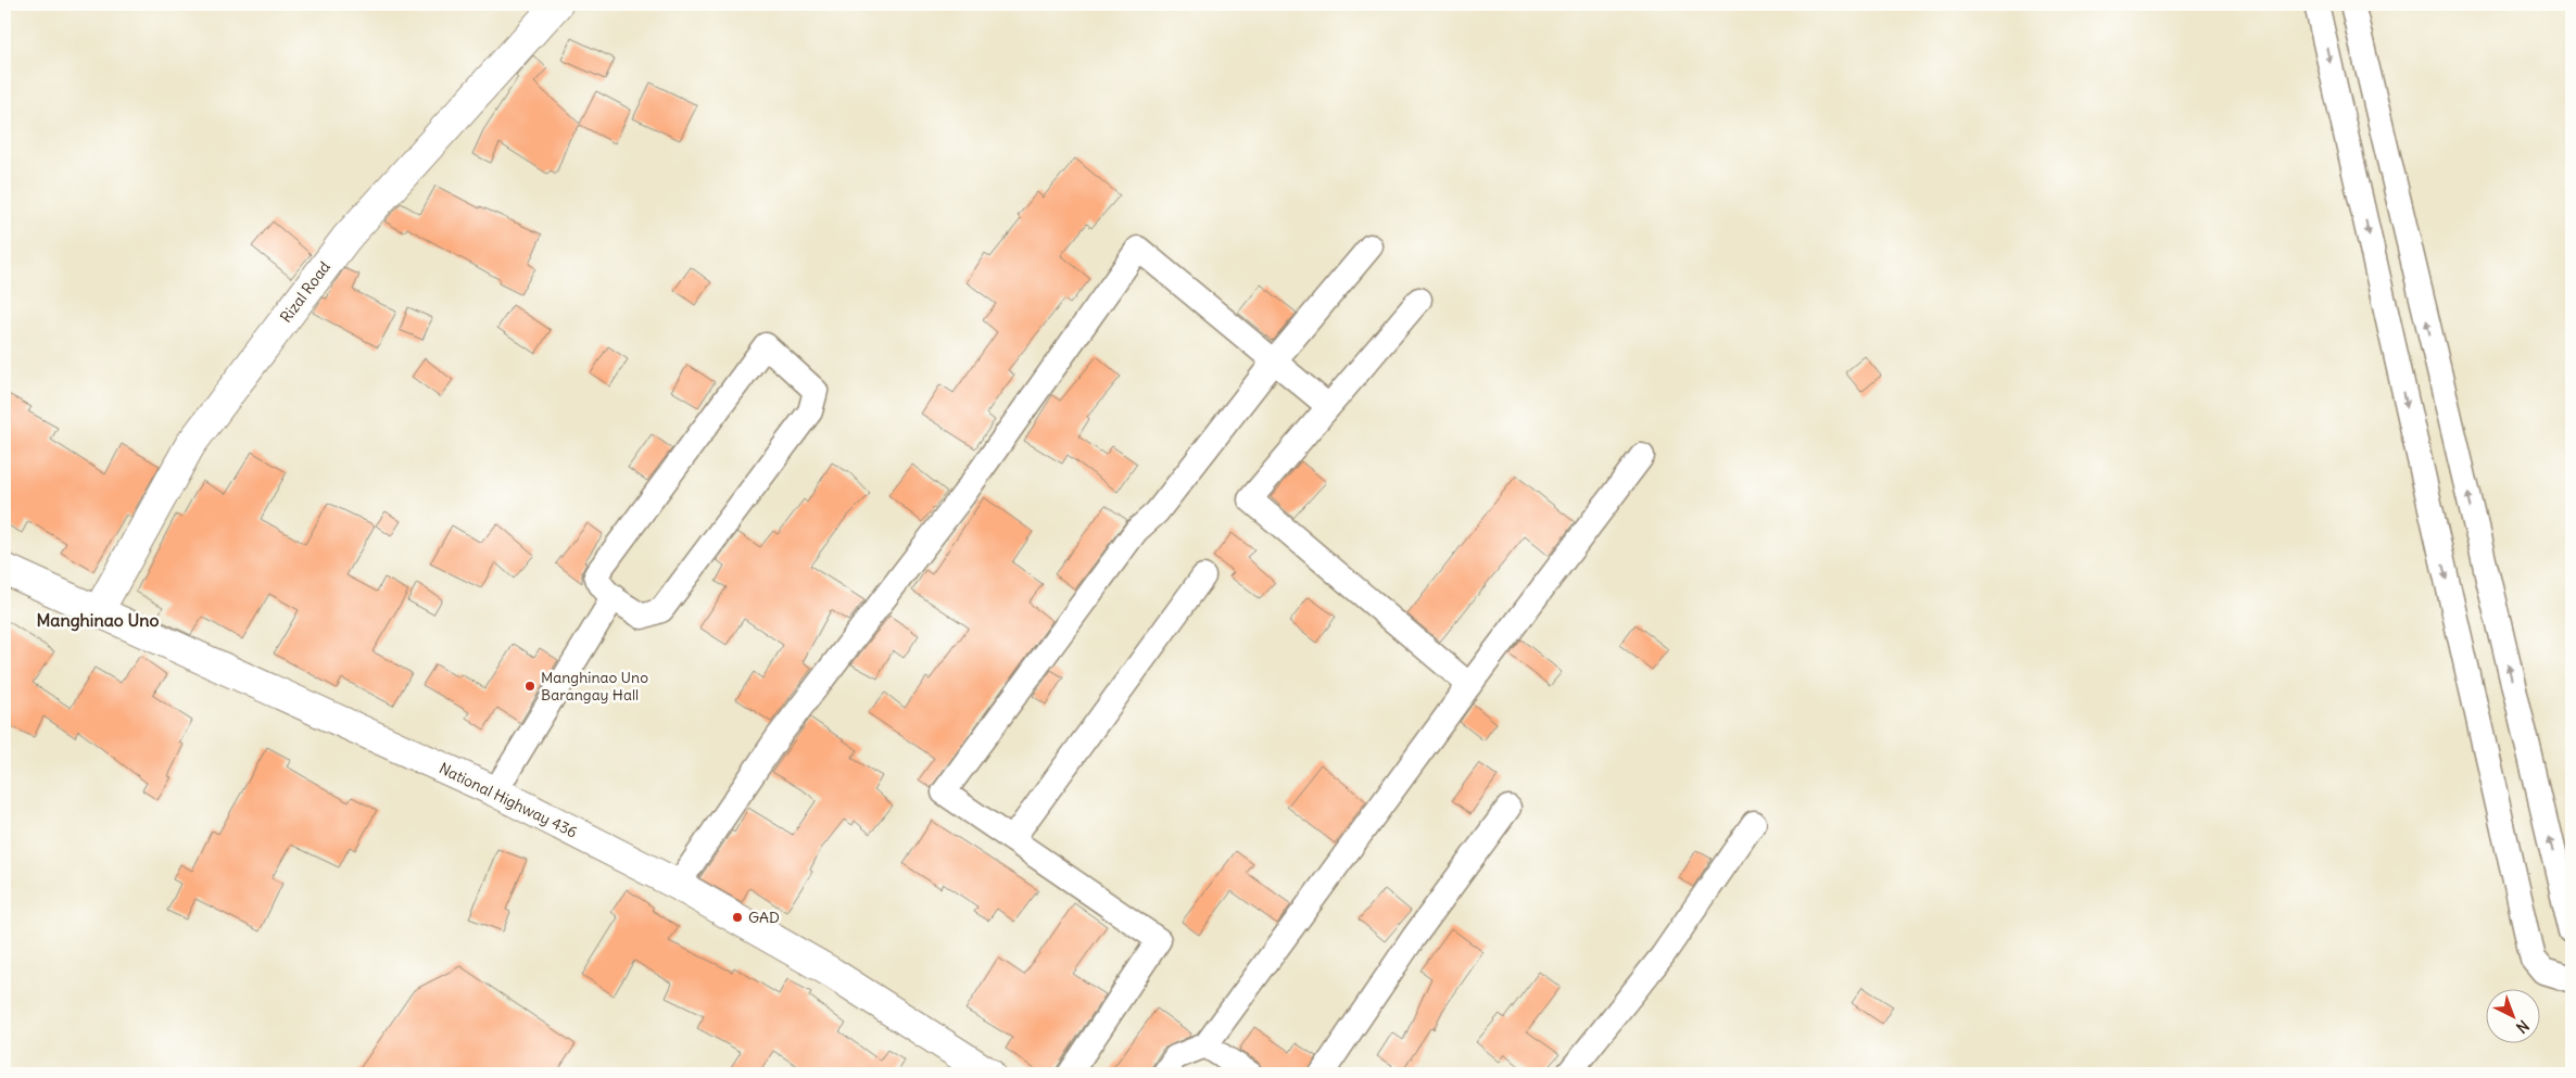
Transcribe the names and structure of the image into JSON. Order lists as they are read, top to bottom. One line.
{"streets":{"main road":["Rizal Road","National Highway 436"]},"crossings":[["Rizal Road","National Highway 436"]],"districts":["Manghinao Uno"],"places":["Manghinao Uno Barangay Hall","GAD"],"north":"bottom right"}
